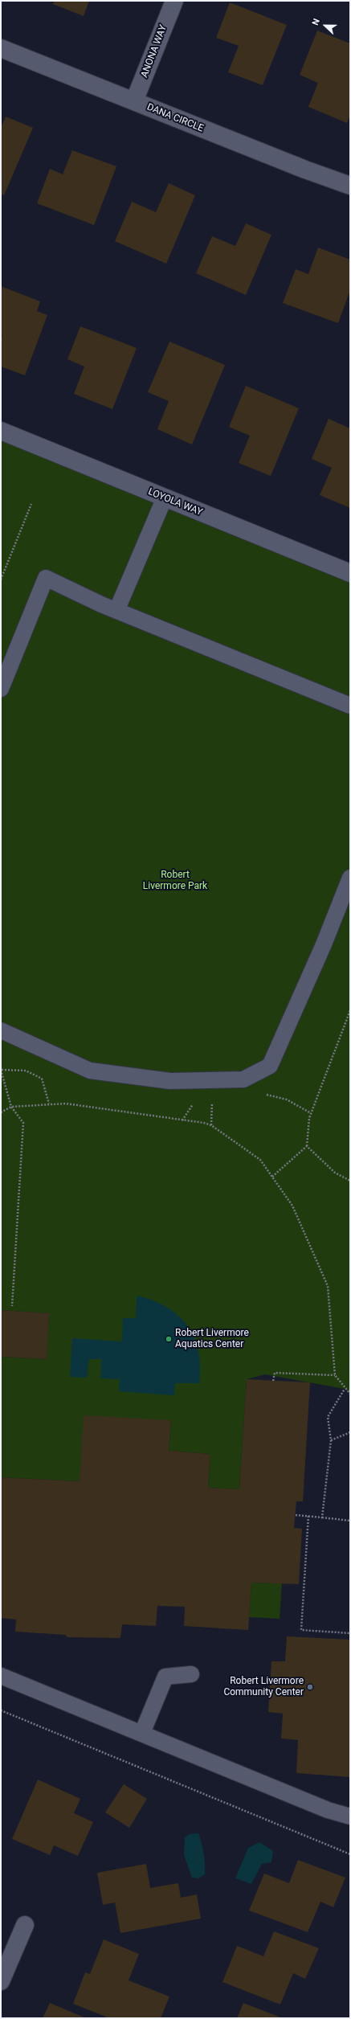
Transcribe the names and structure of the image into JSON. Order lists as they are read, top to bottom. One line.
{"streets":{"street":["ANONA WAY","DANA CIRCLE","LOYOLA WAY"]},"crossings":[["ANONA WAY","DANA CIRCLE"]],"parks":["Robert Livermore Park"],"places":["Robert Livermore Aquatics Center","Robert Livermore Community Center"],"north":"left"}
